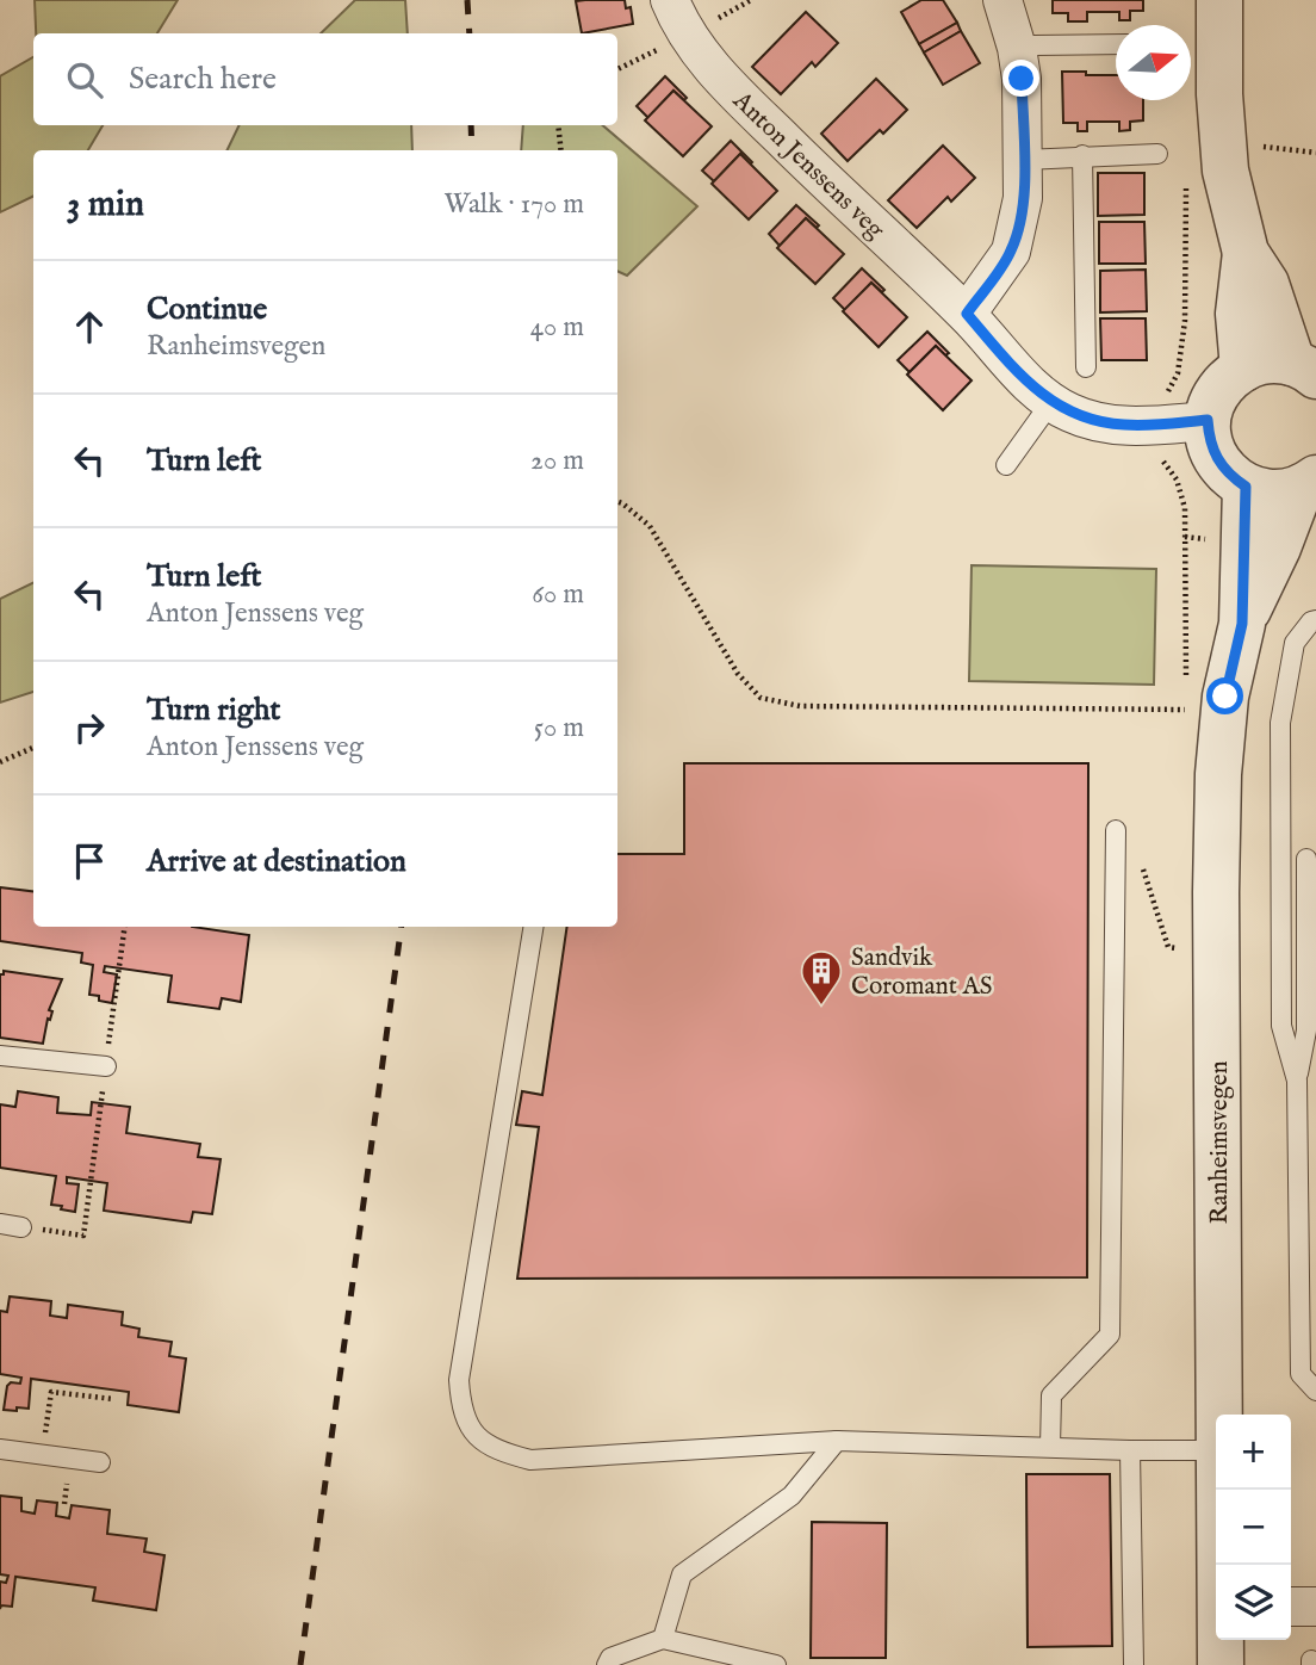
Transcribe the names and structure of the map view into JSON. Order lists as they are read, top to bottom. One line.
{"streets":{"street":["Anton Jenssens veg","Ranheimsvegen"]},"places":{"building":["Sandvik Coromant AS"]},"north":"right","page":{"search":"Search here","heading":["3 min","Walk · 170 m"],"list":[["Continue","Ranheimsvegen","40 m"],["Turn left","20 m"],["Turn left","Anton Jenssens veg","60 m"],["Turn right","Anton Jenssens veg","50 m"],"Arrive at destination"],"map_buttons":["+","−"]}}
